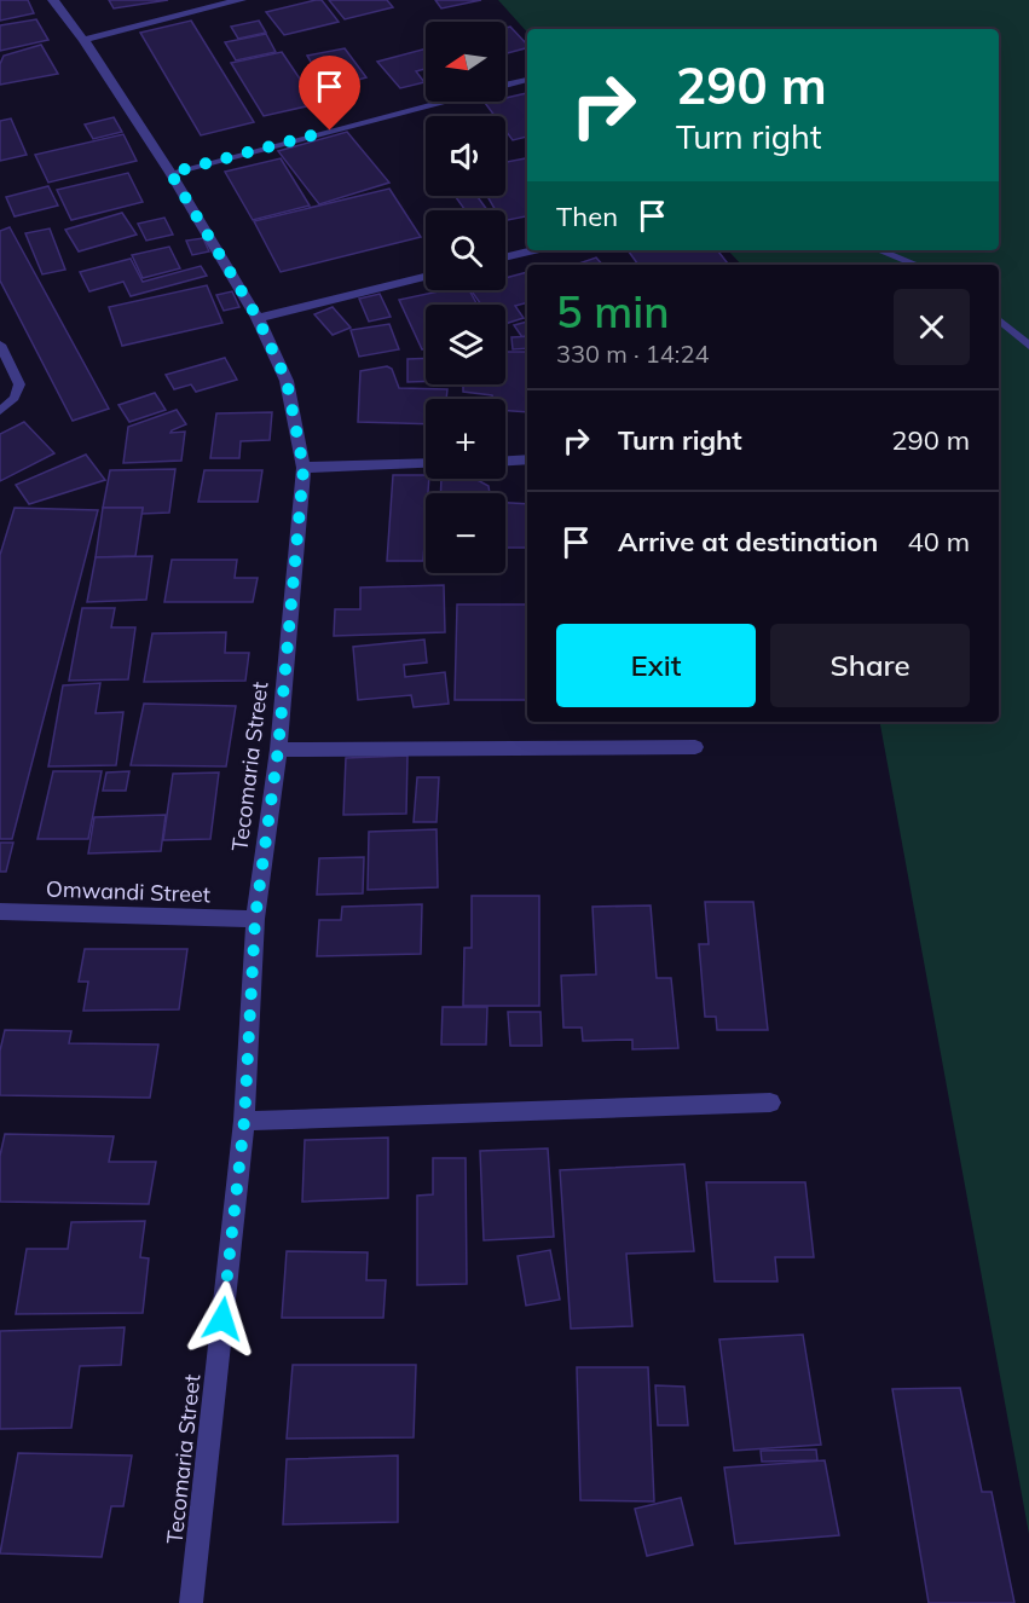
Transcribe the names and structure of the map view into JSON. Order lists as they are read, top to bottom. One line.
{"streets":{"street":["Tecomaria Street","Omwandi Street"]},"crossings":[["Tecomaria Street","Omwandi Street"]],"north":"left","page":{"map_buttons":["+","−"],"turn":["290 m","Turn right"],"then":"Then","heading":["5 min","330 m · 14:24"],"list":[{"name":"Turn right","value":"290 m"},{"name":"Arrive at destination","value":"40 m"}],"buttons":["Exit","Share"]}}
